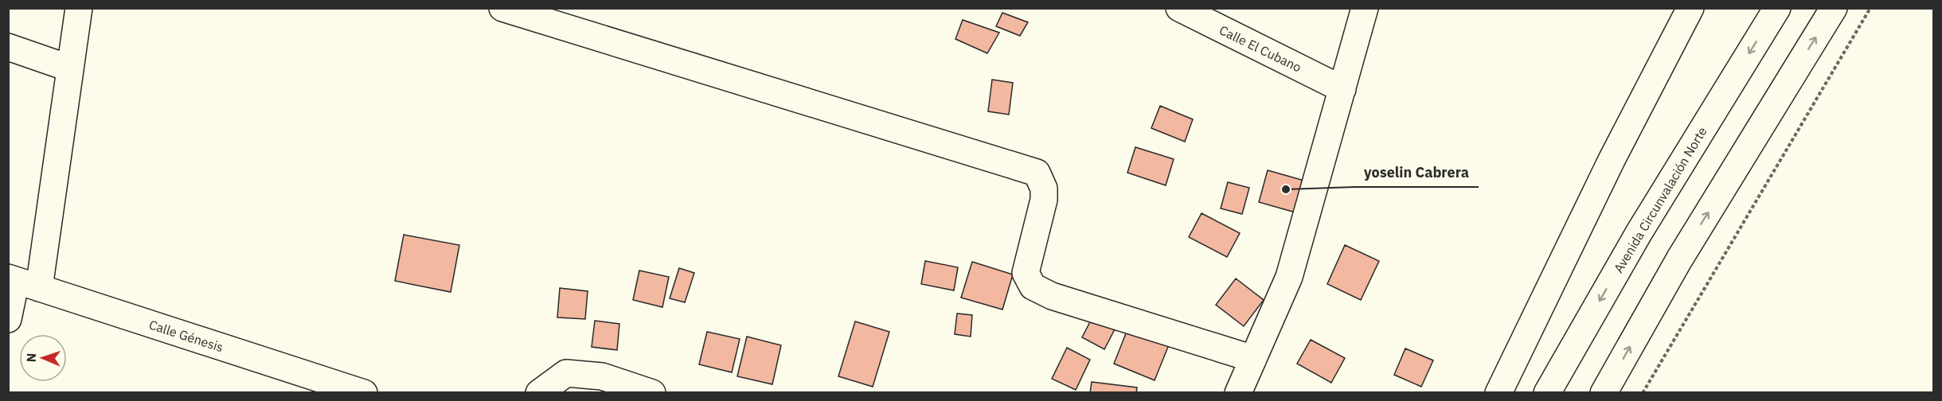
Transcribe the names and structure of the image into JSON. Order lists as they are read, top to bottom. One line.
{"streets":{"main road":["Calle El Cubano","Avenida Circunvalación Norte","Calle Génesis"]},"places":["yoselin Cabrera"],"north":"left"}
